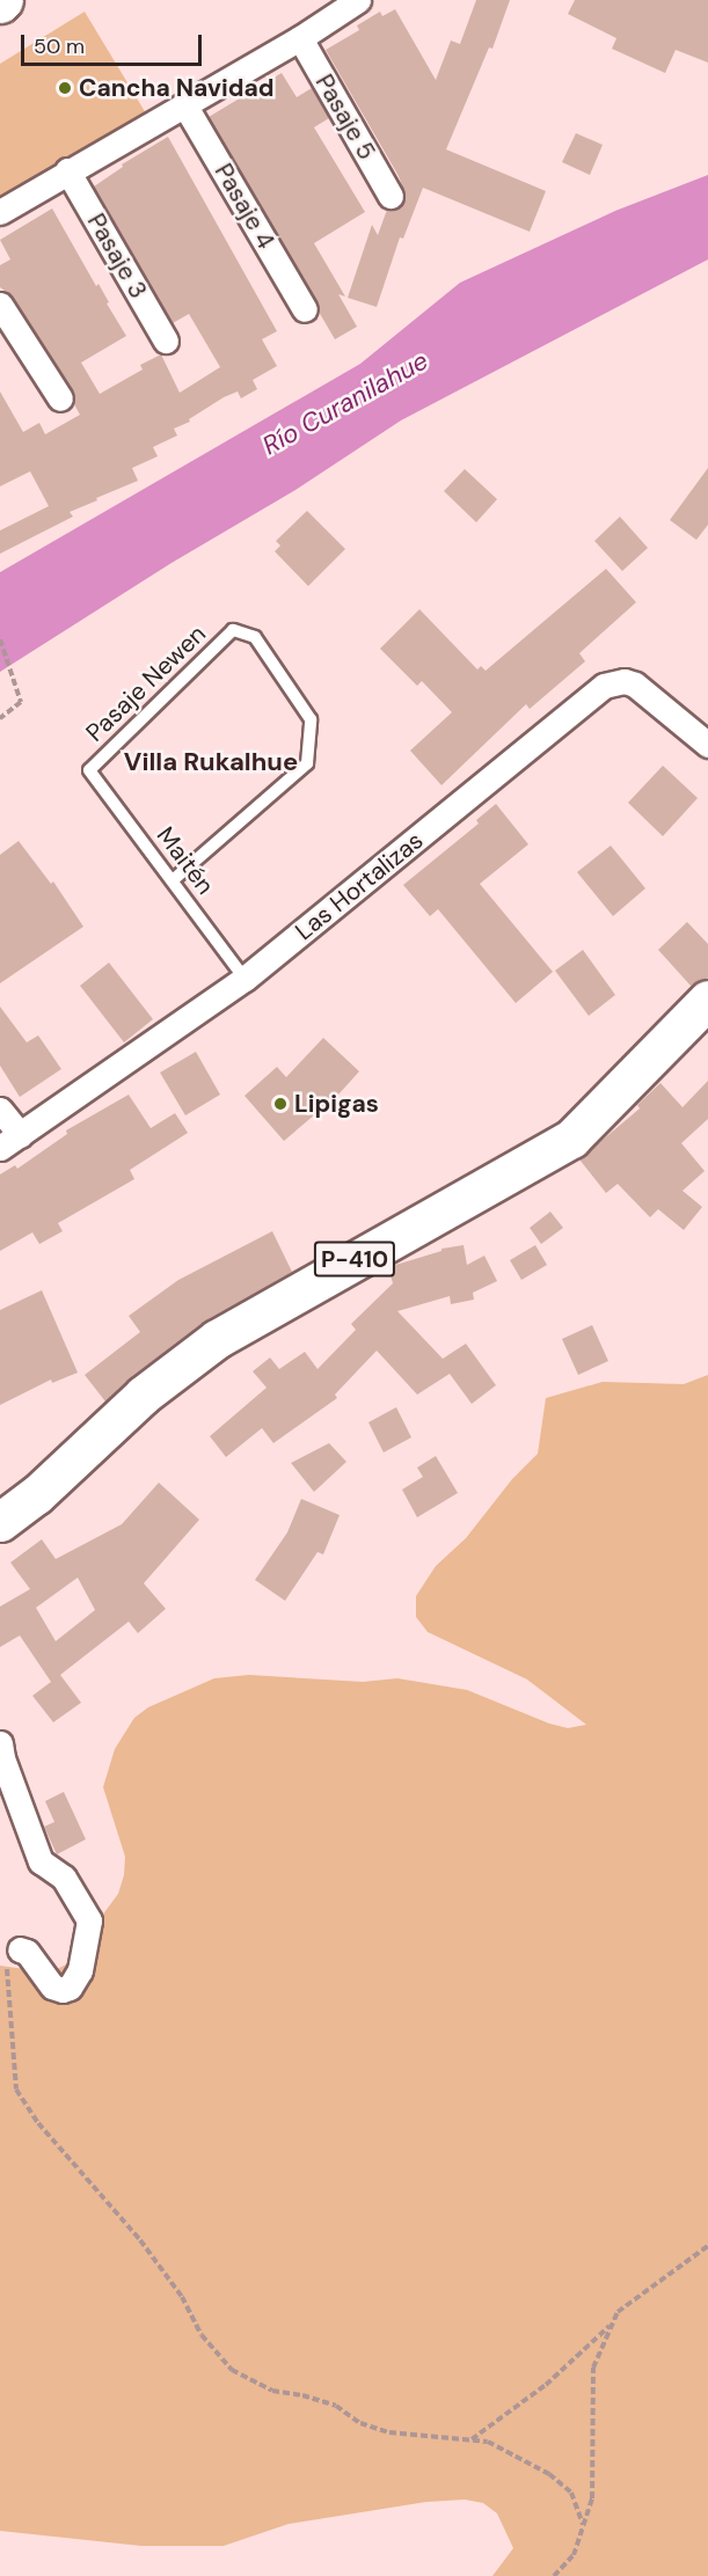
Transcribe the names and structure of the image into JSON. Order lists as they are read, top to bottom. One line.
{"streets":{"main road":["P-410"],"street":["Pasaje 5","Pasaje 4","Pasaje 3","Las Hortalizas"],"lane":["Pasaje Newen","Maitén"]},"crossings":[["Pasaje Newen","Maitén"],["Maitén","Las Hortalizas"]],"districts":["Villa Rukalhue"],"water":["Río Curanilahue"],"places":["Cancha Navidad","Lipigas"],"scale_bar":"50 m"}
